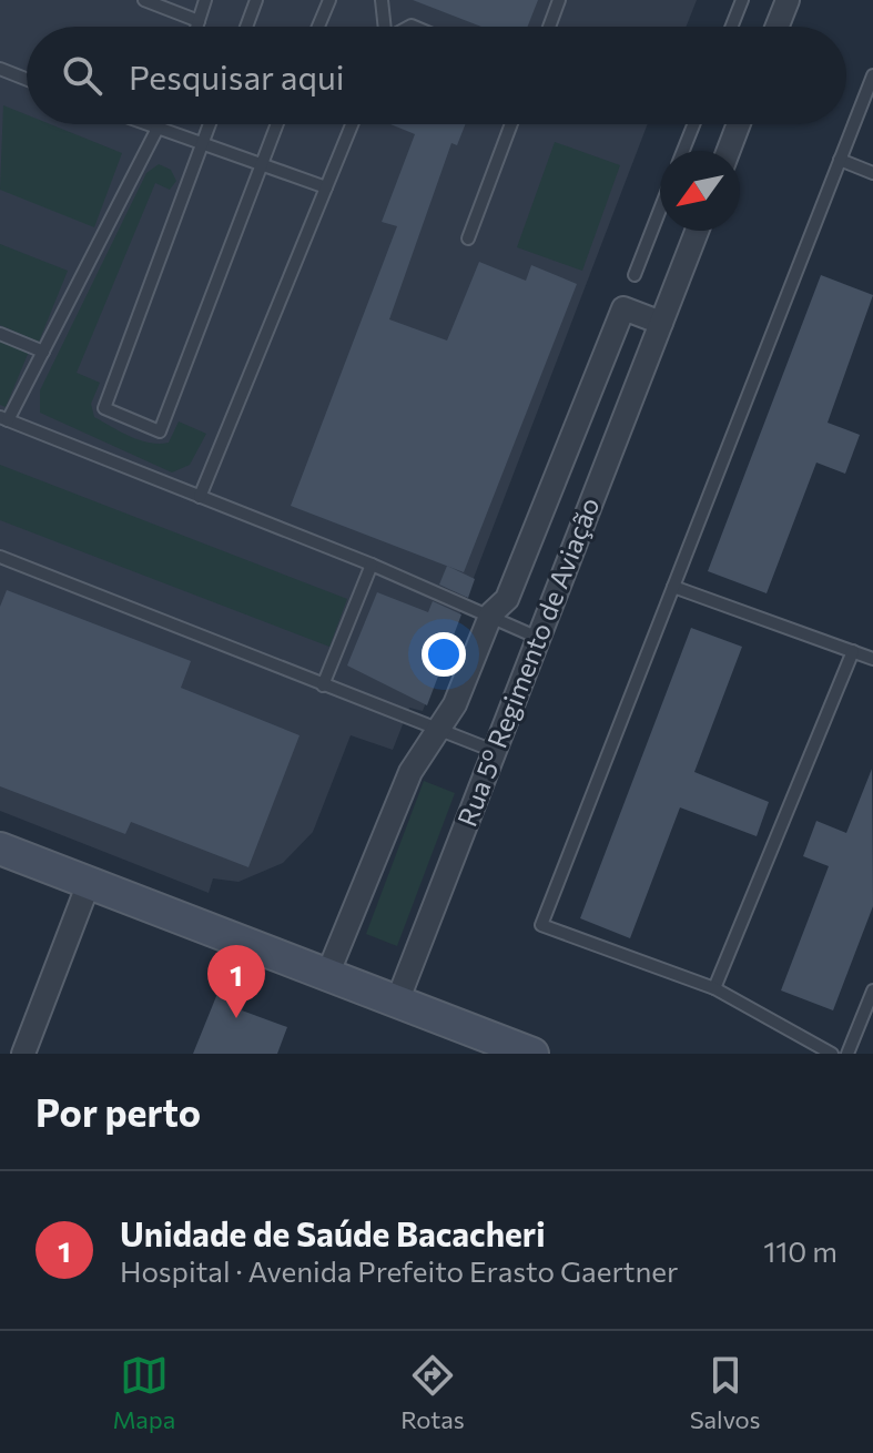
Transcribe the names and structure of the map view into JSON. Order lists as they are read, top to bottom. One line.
{"streets":{"street":["Rua 5º Regimento de Aviação"]},"north":"bottom left","page":{"search":"Pesquisar aqui","pins":"1","heading":"Por perto","list":[{"mark":"1","name":"Unidade de Saúde Bacacheri","note":"Hospital · Avenida Prefeito Erasto Gaertner","value":"110 m"}],"nav":["Mapa","Rotas","Salvos"]}}
